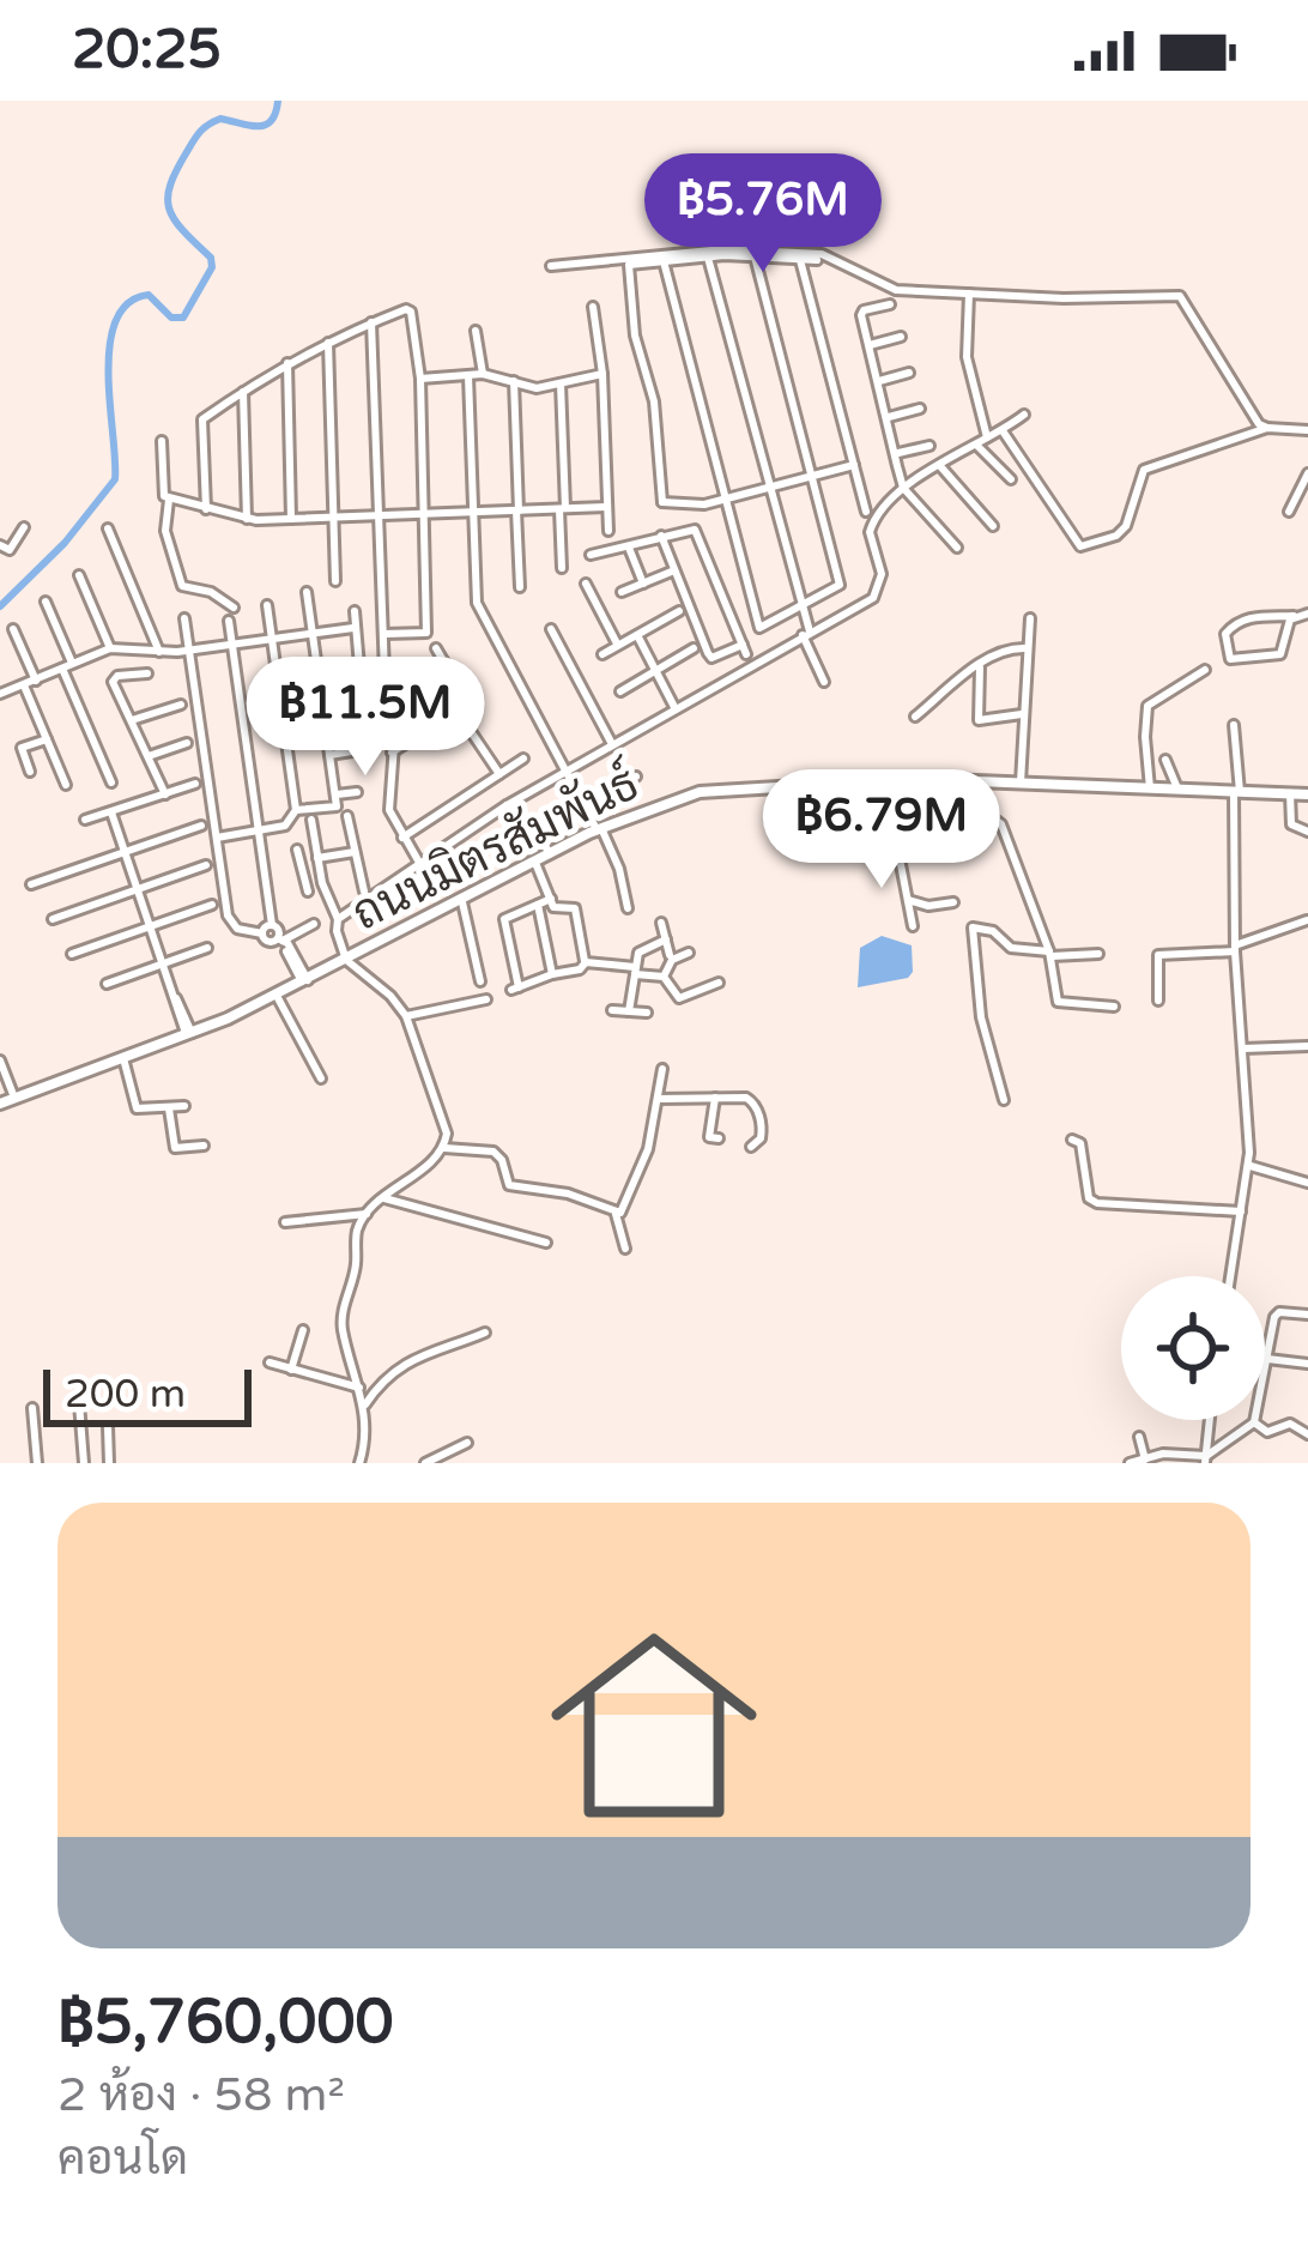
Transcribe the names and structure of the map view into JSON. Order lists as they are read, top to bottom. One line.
{"streets":{"street":["ถนนมิตรสัมพันธ์"]},"scale_bar":"200 m","page":{"status":"20:25","price":["฿5.76M","฿11.5M","฿6.79M"],"scale":"200 m","list":[{"name":"฿5,760,000","note":"2 ห้อง · 58 m² · คอนโด"}]}}
